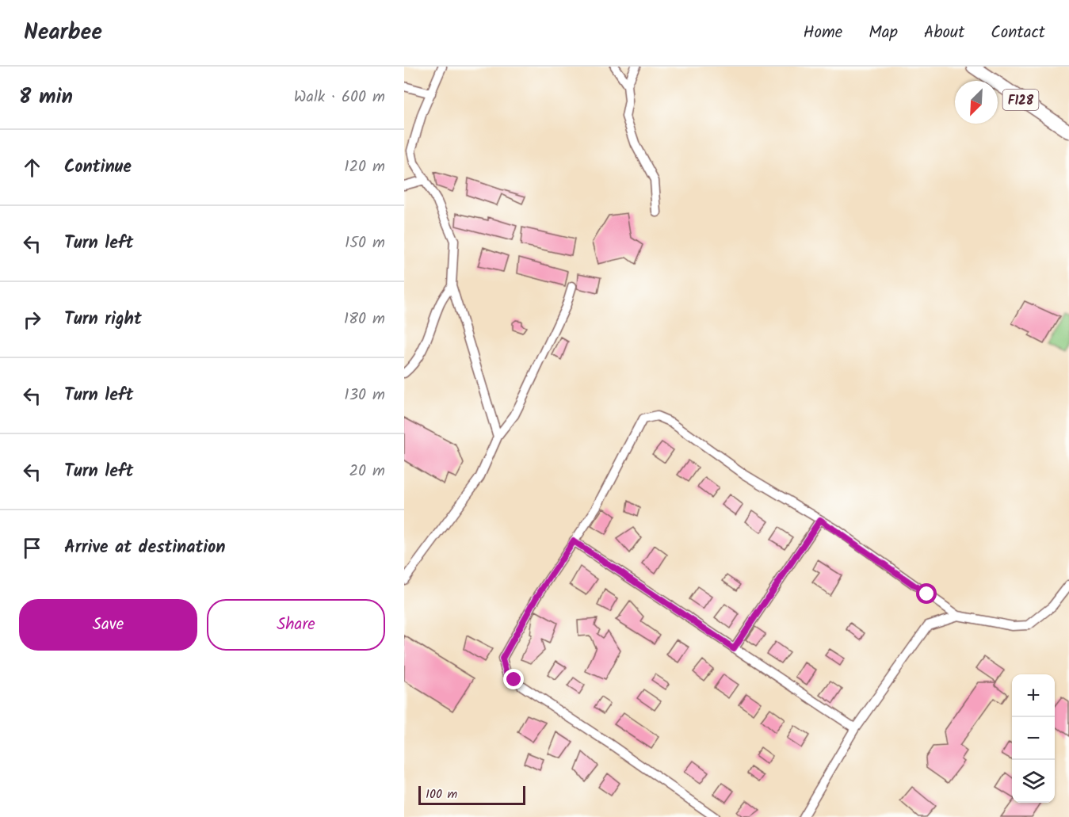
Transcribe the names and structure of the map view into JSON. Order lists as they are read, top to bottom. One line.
{"streets":{"main road":["F128"]},"scale_bar":"100 m","north":"bottom left","page":{"header":"Nearbee","nav":["Home","Map","About","Contact"],"heading":["8 min","Walk · 600 m"],"list":[["Continue","120 m"],["Turn left","150 m"],["Turn right","180 m"],["Turn left","130 m"],["Turn left","20 m"],"Arrive at destination"],"buttons":["Save","Share"],"map_buttons":["+","−"],"scale":"100 m"}}
